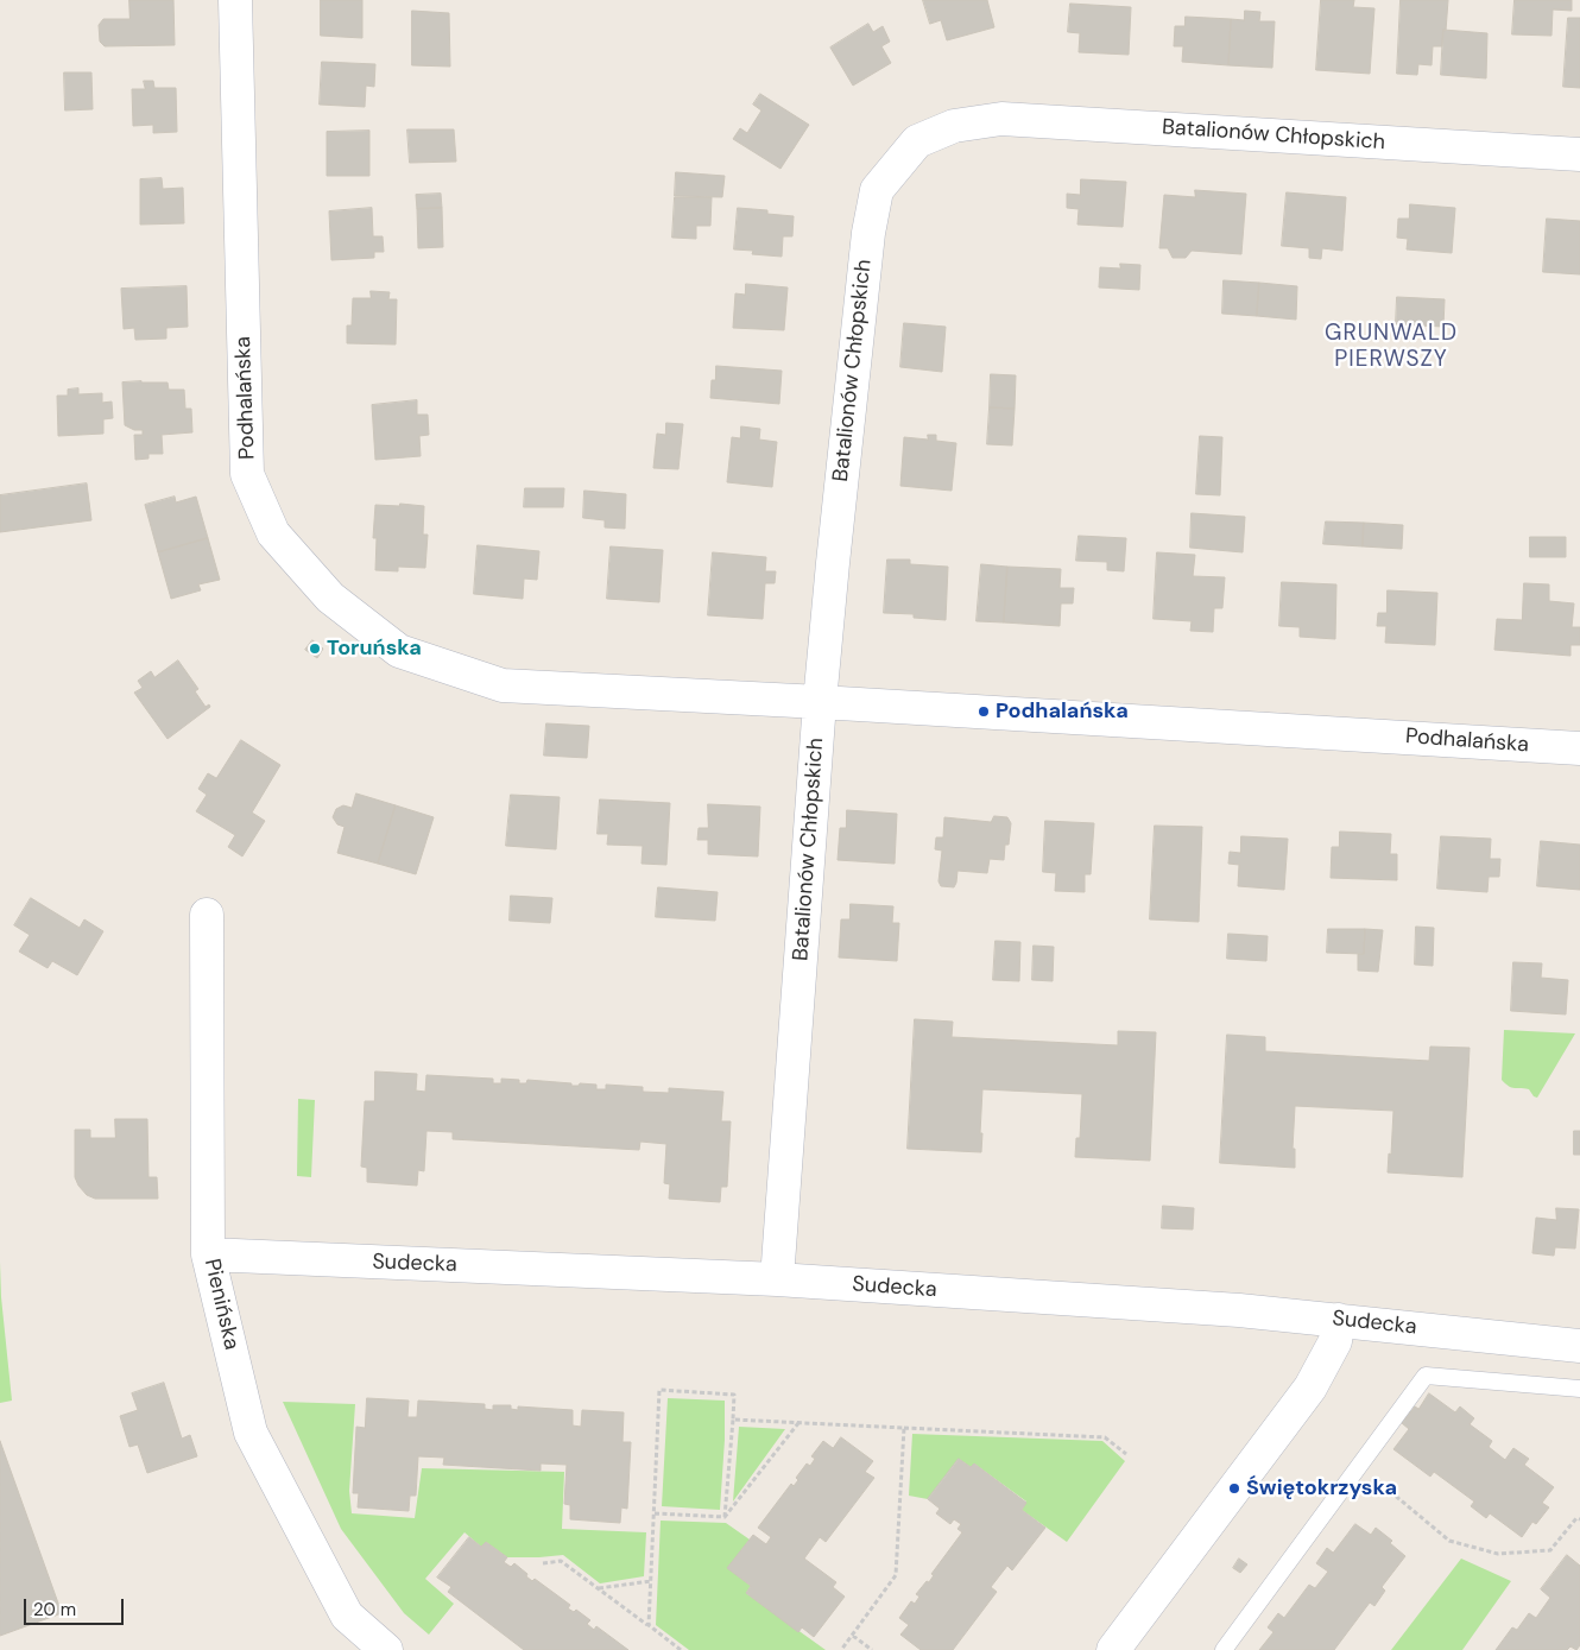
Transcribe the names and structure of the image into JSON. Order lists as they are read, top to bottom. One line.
{"streets":{"street":["Batalionów Chłopskich","Podhalańska","Sudecka","Pienińska"]},"crossings":[["Batalionów Chłopskich","Podhalańska"],["Batalionów Chłopskich","Sudecka"],["Sudecka","Pienińska"]],"districts":["GRUNWALD PIERWSZY"],"places":["Toruńska","Podhalańska","Świętokrzyska"],"scale_bar":"20 m"}
